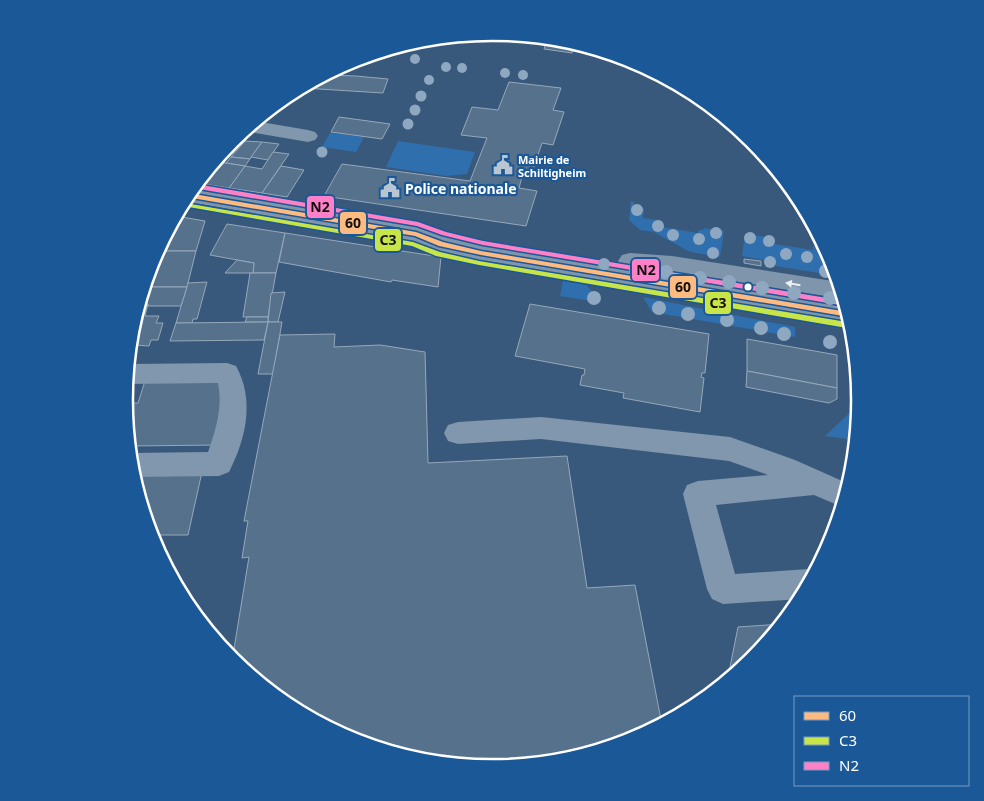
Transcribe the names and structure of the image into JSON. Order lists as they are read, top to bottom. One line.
{"places":{"public building":["Mairie de Schiltigheim","Police nationale"]},"lines":["transit line N2","transit line 60","transit line C3"],"legend":["60","C3","N2"]}
